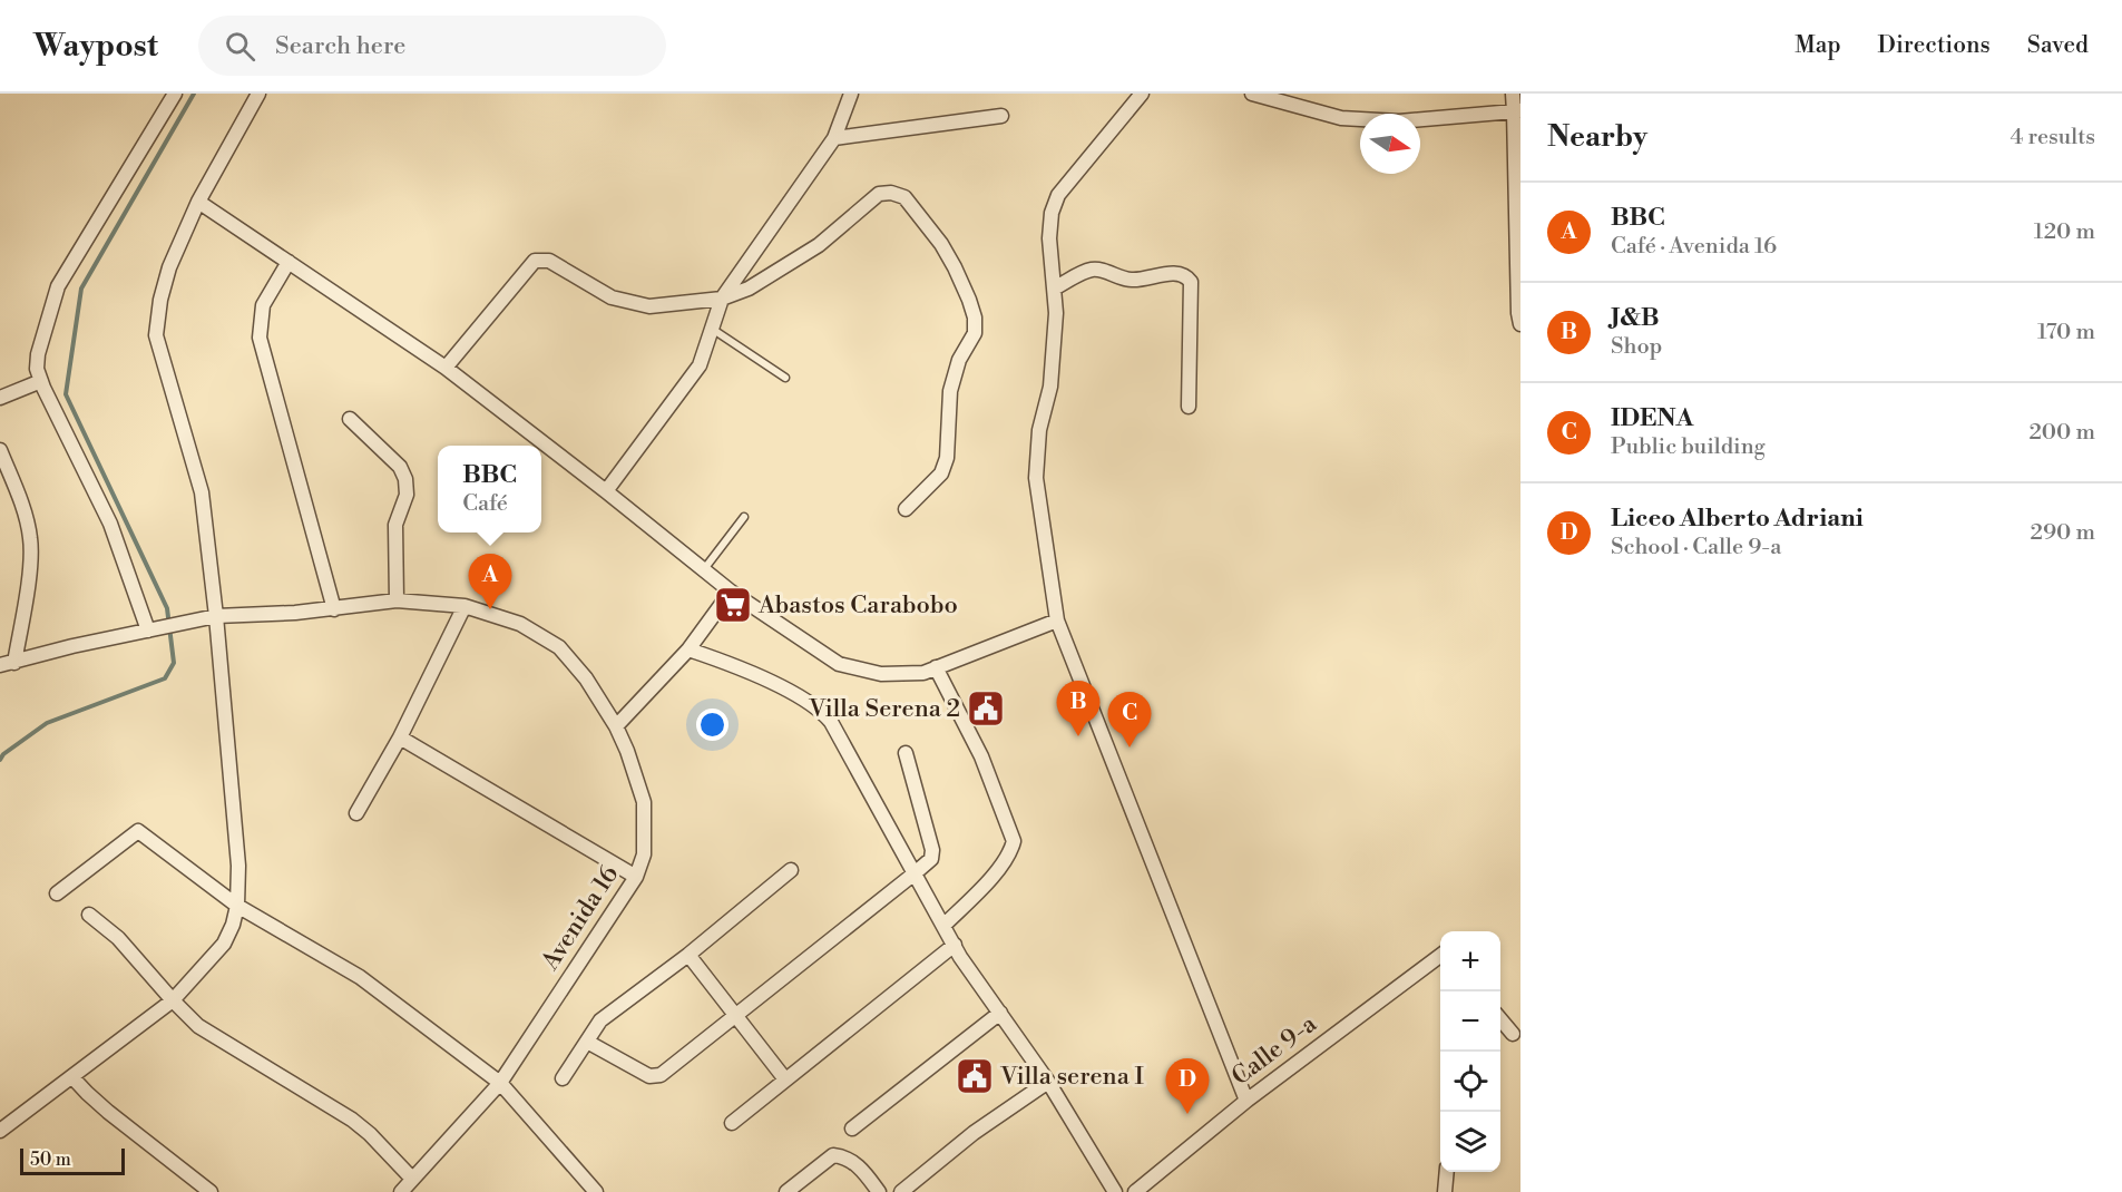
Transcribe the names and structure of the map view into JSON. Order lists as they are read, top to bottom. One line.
{"streets":{"street":["Avenida 16","Calle 9-a"]},"places":{"supermarket":["Abastos Carabobo"],"public building":["Villa Serena 2","Villa serena I"]},"scale_bar":"50 m","north":"right","page":{"header":"Waypost","search":"Search here","nav":["Map","Directions","Saved"],"heading":["Nearby","4 results"],"list":[{"mark":"A","name":"BBC","note":"Café · Avenida 16","value":"120 m"},{"mark":"B","name":"J&B","note":"Shop","value":"170 m"},{"mark":"C","name":"IDENA","note":"Public building","value":"200 m"},{"mark":"D","name":"Liceo Alberto Adriani","note":"School · Calle 9-a","value":"290 m"}],"popup":["BBC","Café"],"pins":["A","B","C","D"],"map_buttons":["+","−"],"scale":"50 m"}}
